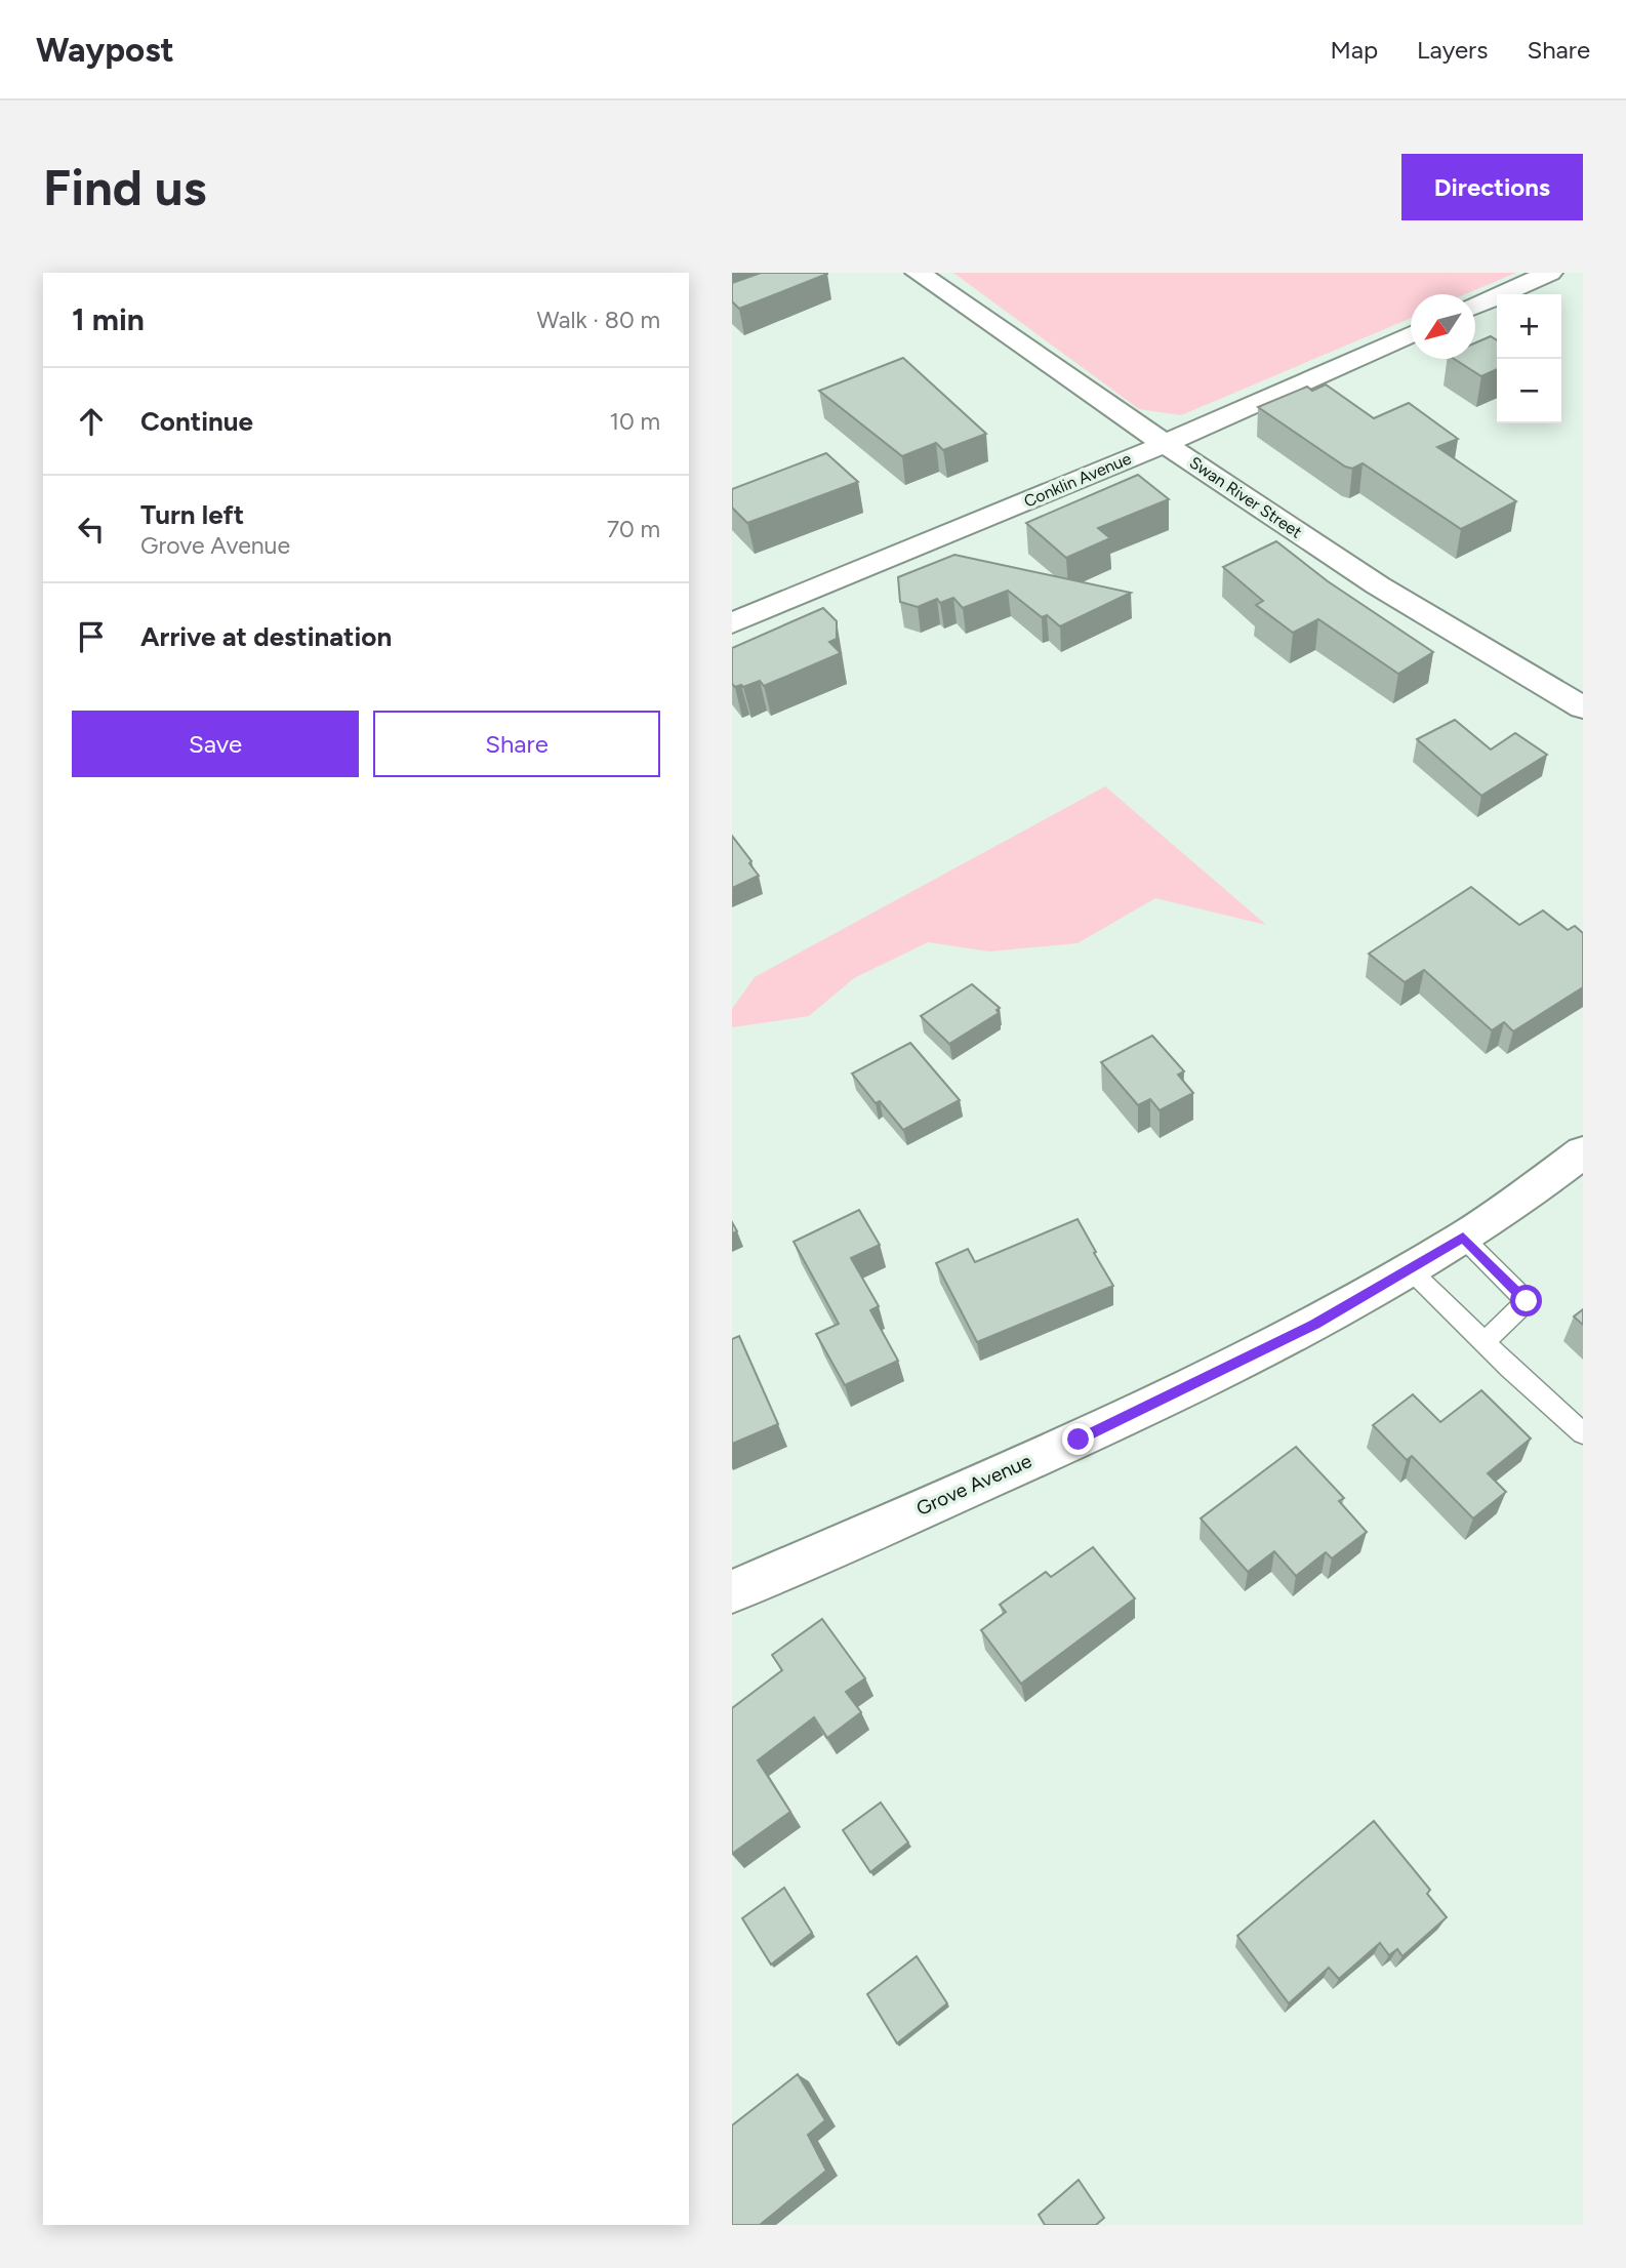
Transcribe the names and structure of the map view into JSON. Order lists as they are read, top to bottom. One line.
{"streets":{"street":["Conklin Avenue","Swan River Street","Grove Avenue"]},"crossings":[["Conklin Avenue","Swan River Street"]],"north":"bottom left","page":{"header":"Waypost","nav":["Map","Layers","Share"],"buttons":["Directions",["Save","Share"]],"title":"Find us","heading":["1 min","Walk · 80 m"],"map_buttons":["+","−"],"list":[["Continue","10 m"],["Turn left","Grove Avenue","70 m"],"Arrive at destination"]}}
